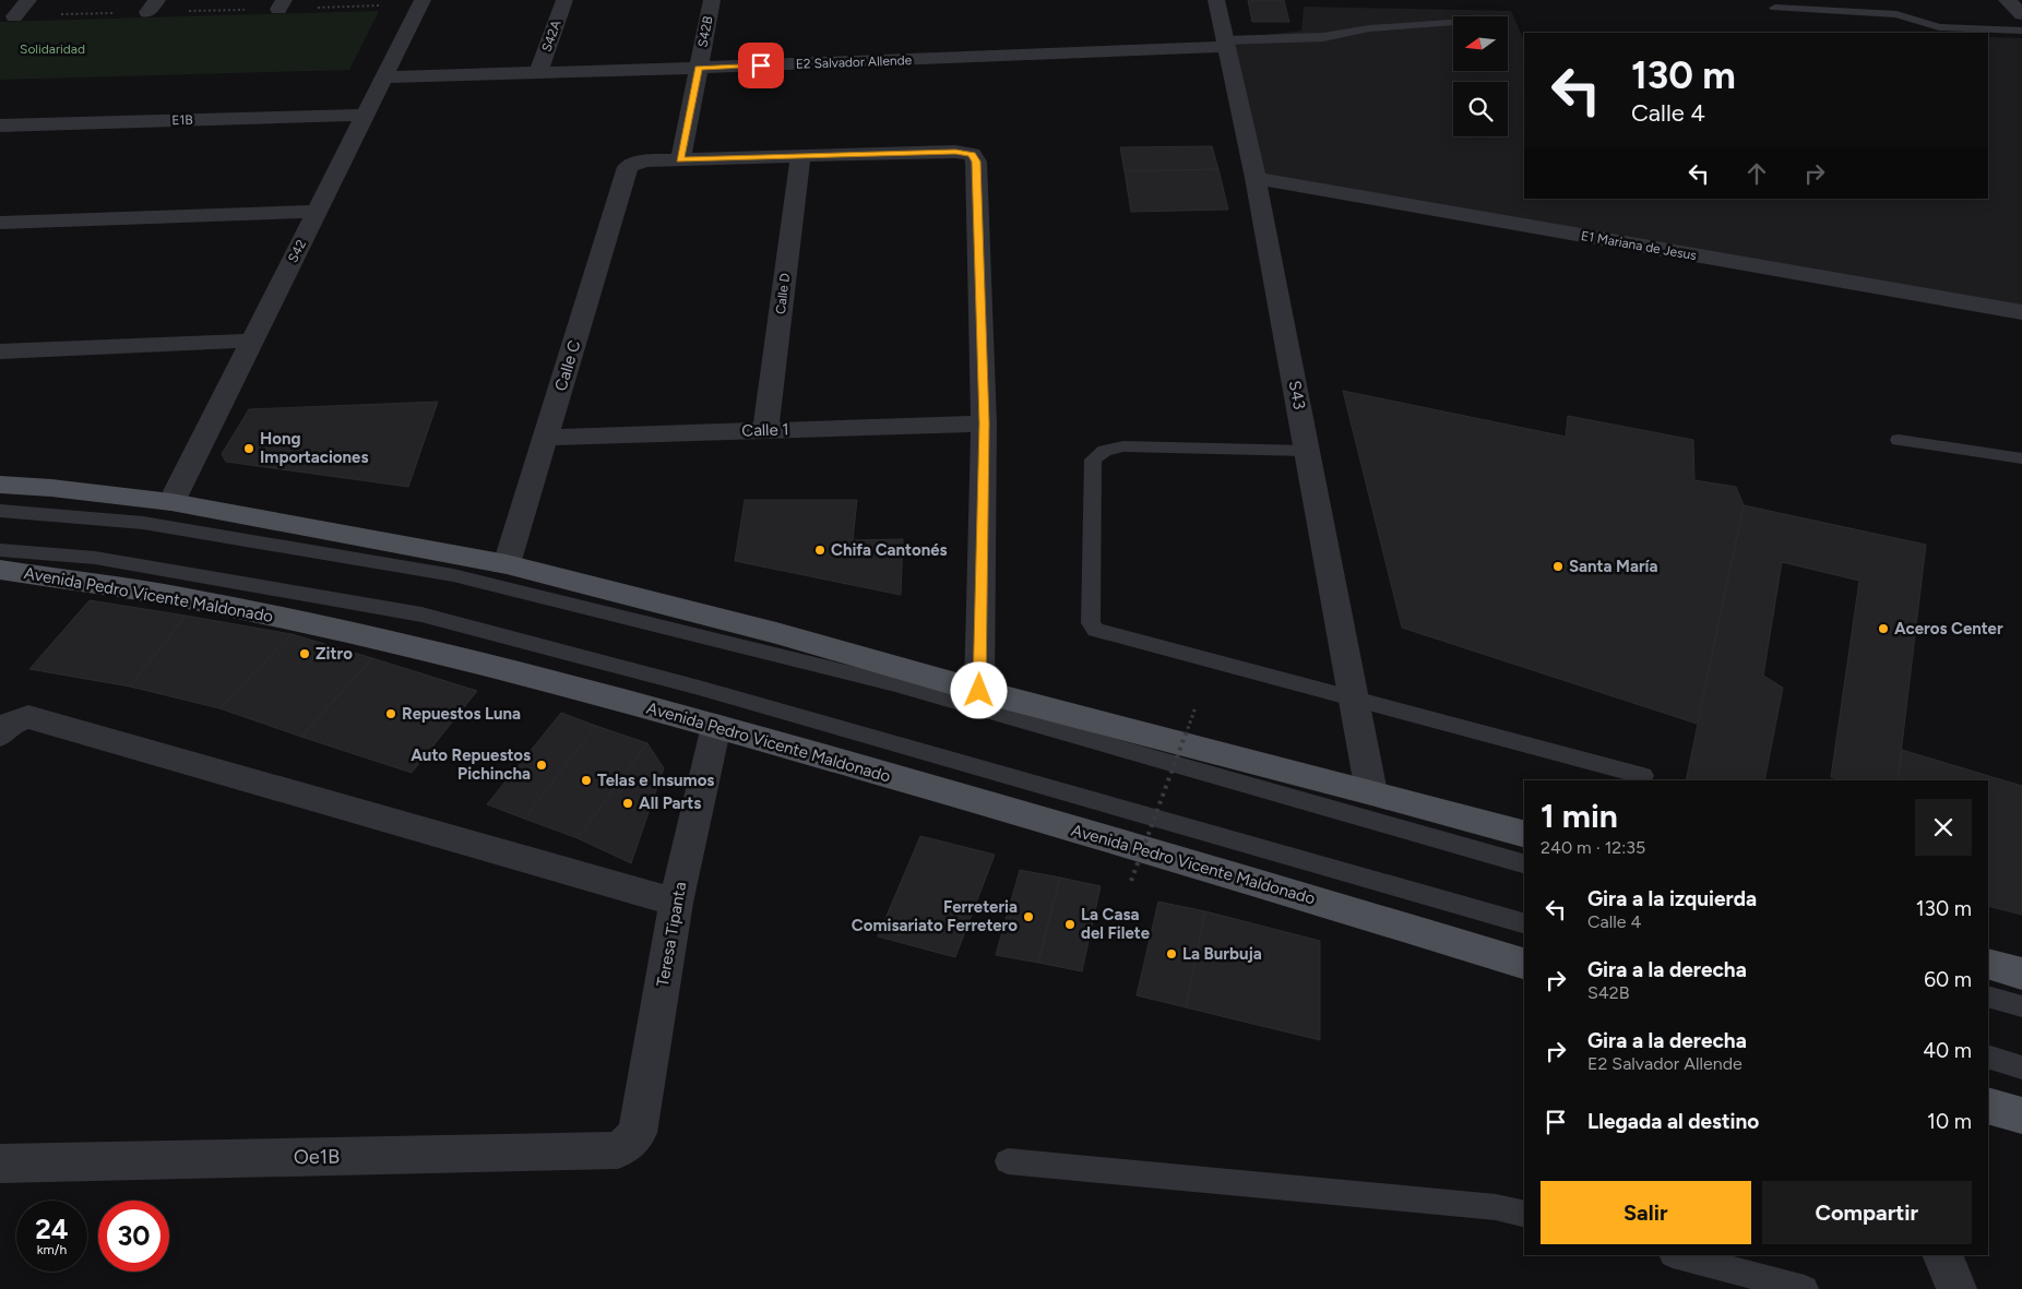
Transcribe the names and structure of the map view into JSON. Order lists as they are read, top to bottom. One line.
{"streets":{"main road":["Avenida Pedro Vicente Maldonado"],"street":["S42B","S42A","E2 Salvador Allende","E1B","E1 Mariana de Jesus","S42","Calle D","Calle C","S43","Calle 1","Teresa Tipanta","Oe1B"]},"crossings":[["S42B","E2 Salvador Allende"],["S42B","Calle C"],["S42A","E2 Salvador Allende"],["E2 Salvador Allende","S42"],["E2 Salvador Allende","S43"],["E1B","S42"],["E1 Mariana de Jesus","S43"],["Calle D","Calle 1"],["Calle C","Calle 1"],["Avenida Pedro Vicente Maldonado","Teresa Tipanta"],["Teresa Tipanta","Oe1B"]],"parks":["Solidaridad"],"places":["Hong Importaciones","Chifa Cantonés","Santa María","Aceros Center","Zitro","Repuestos Luna","Auto Repuestos Pichincha","Telas e Insumos","All Parts","Ferreteria Comisariato Ferretero","La Casa del Filete","La Burbuja"],"north":"left","page":{"turn":["130 m","Calle 4"],"heading":["1 min","240 m · 12:35"],"list":[{"name":"Gira a la izquierda","note":"Calle 4","value":"130 m"},{"name":"Gira a la derecha","note":"S42B","value":"60 m"},{"name":"Gira a la derecha","note":"E2 Salvador Allende","value":"40 m"},{"name":"Llegada al destino","value":"10 m"}],"buttons":["Salir","Compartir"],"speed":"24 km/h","limit":"30"}}
